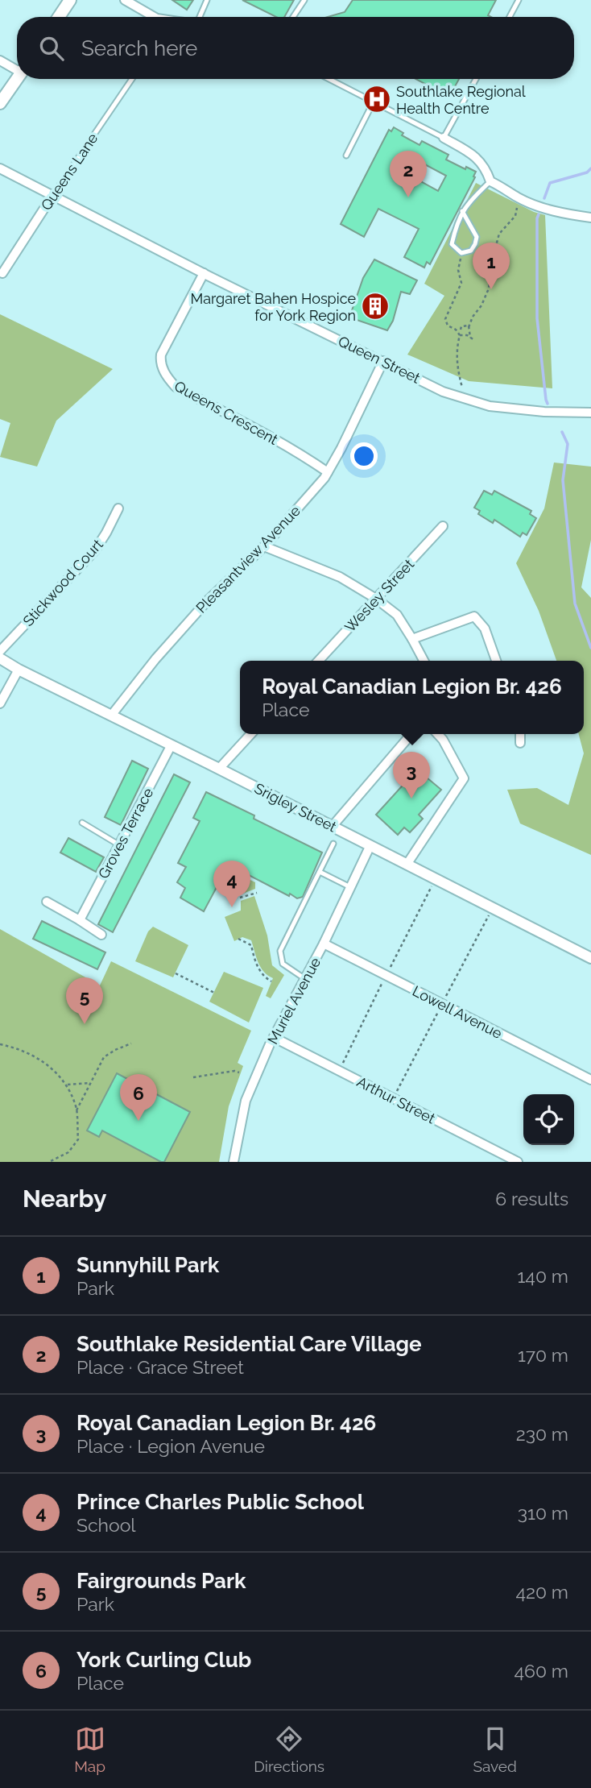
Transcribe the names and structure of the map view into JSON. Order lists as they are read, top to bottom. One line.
{"streets":{"street":["Queens Lane","Queen Street","Queens Crescent","Pleasantview Avenue","Stickwood Court","Wesley Street","Srigley Street","Groves Terrace","Muriel Avenue","Lowell Avenue","Arthur Street"]},"crossings":[["Queens Lane","Queen Street"],["Queen Street","Queens Crescent"],["Queen Street","Pleasantview Avenue"],["Queens Crescent","Pleasantview Avenue"],["Pleasantview Avenue","Srigley Street"],["Srigley Street","Groves Terrace"],["Srigley Street","Muriel Avenue"],["Muriel Avenue","Lowell Avenue"],["Muriel Avenue","Arthur Street"]],"places":{"hospital":["Southlake Regional Health Centre"],"building":["Margaret Bahen Hospice for York Region"]},"page":{"search":"Search here","pins":["2","1","3","4","5","6"],"popup":["Royal Canadian Legion Br. 426","Place"],"heading":["Nearby","6 results"],"list":[{"mark":"1","name":"Sunnyhill Park","note":"Park","value":"140 m"},{"mark":"2","name":"Southlake Residential Care Village","note":"Place · Grace Street","value":"170 m"},{"mark":"3","name":"Royal Canadian Legion Br. 426","note":"Place · Legion Avenue","value":"230 m"},{"mark":"4","name":"Prince Charles Public School","note":"School","value":"310 m"},{"mark":"5","name":"Fairgrounds Park","note":"Park","value":"420 m"},{"mark":"6","name":"York Curling Club","note":"Place","value":"460 m"}],"nav":["Map","Directions","Saved"]}}
